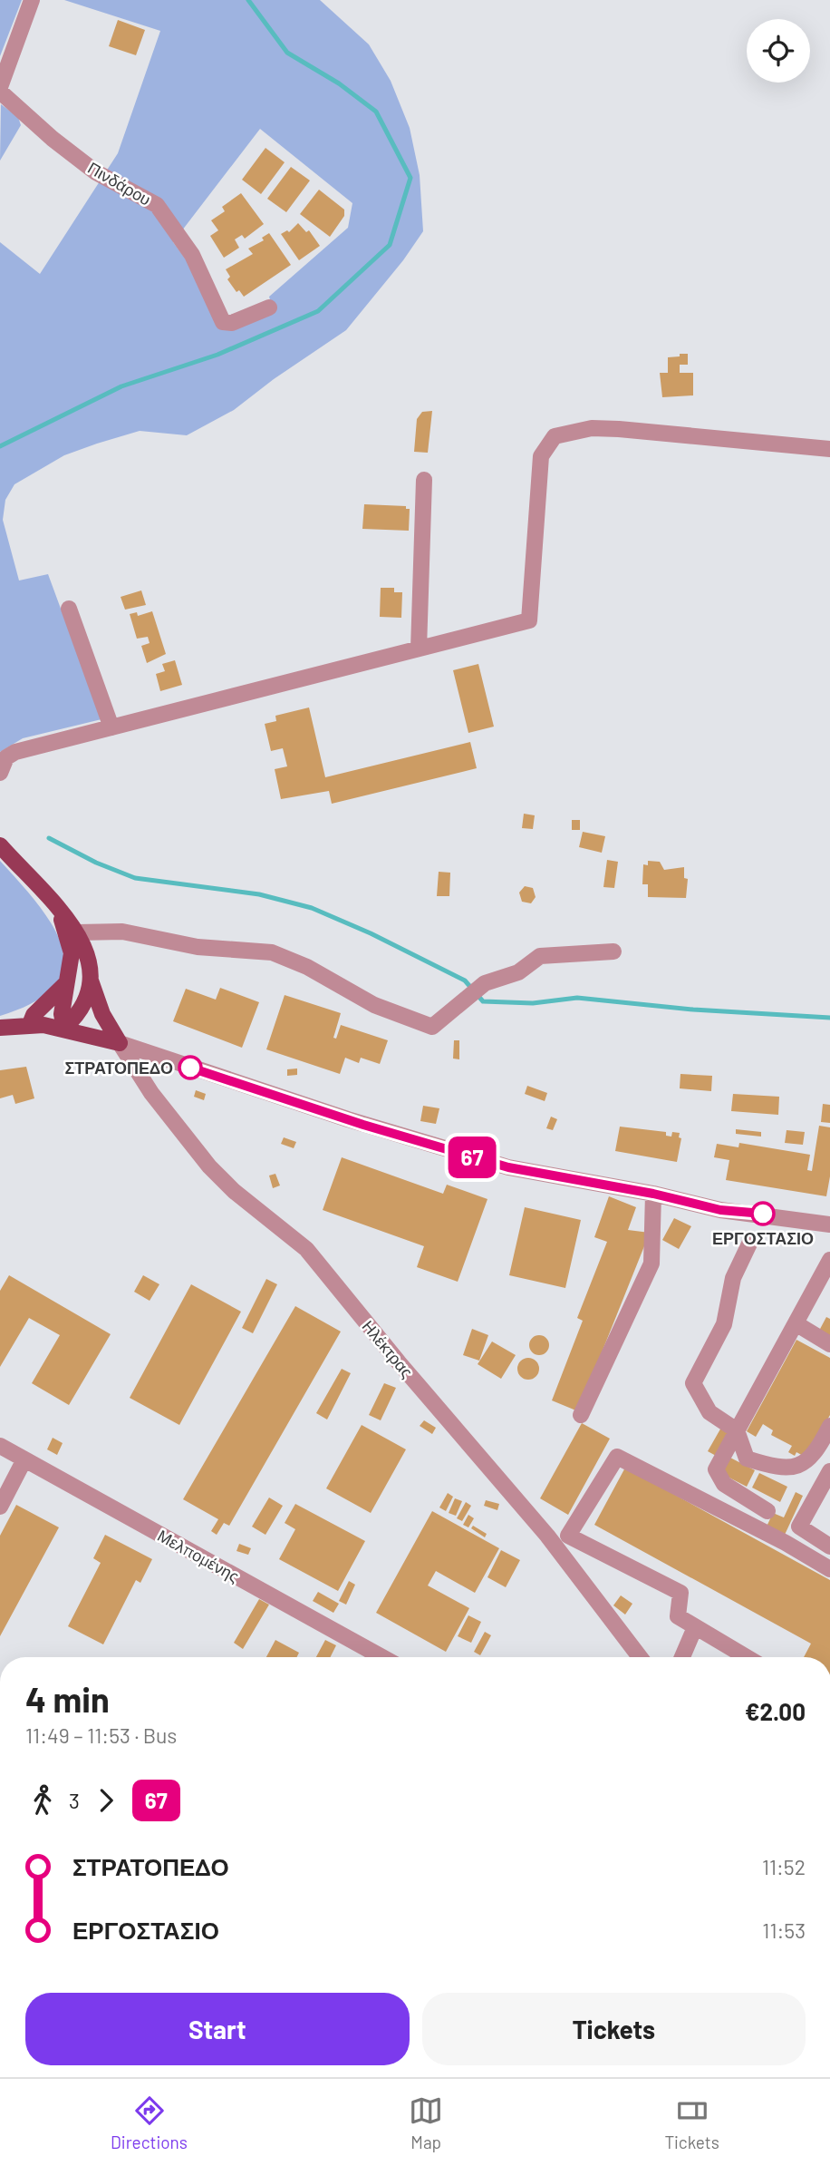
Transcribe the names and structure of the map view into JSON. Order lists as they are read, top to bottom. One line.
{"streets":{"street":["Πινδάρου","Ηλέκτρας","Μελπομένης"]},"places":["ΣΤΡΑΤΟΠΕΔΟ","ΕΡΓΟΣΤΑΣΙΟ"],"lines":["bus line 67"],"page":{"on_map":"67","heading":["4 min","11:49 – 11:53 · Bus","€2.00"],"legs":["3","67"],"list":[{"name":"ΣΤΡΑΤΟΠΕΔΟ","value":"11:52"},{"name":"ΕΡΓΟΣΤΑΣΙΟ","value":"11:53"}],"buttons":["Start","Tickets"],"tabs":["Directions","Map","Tickets"]}}
